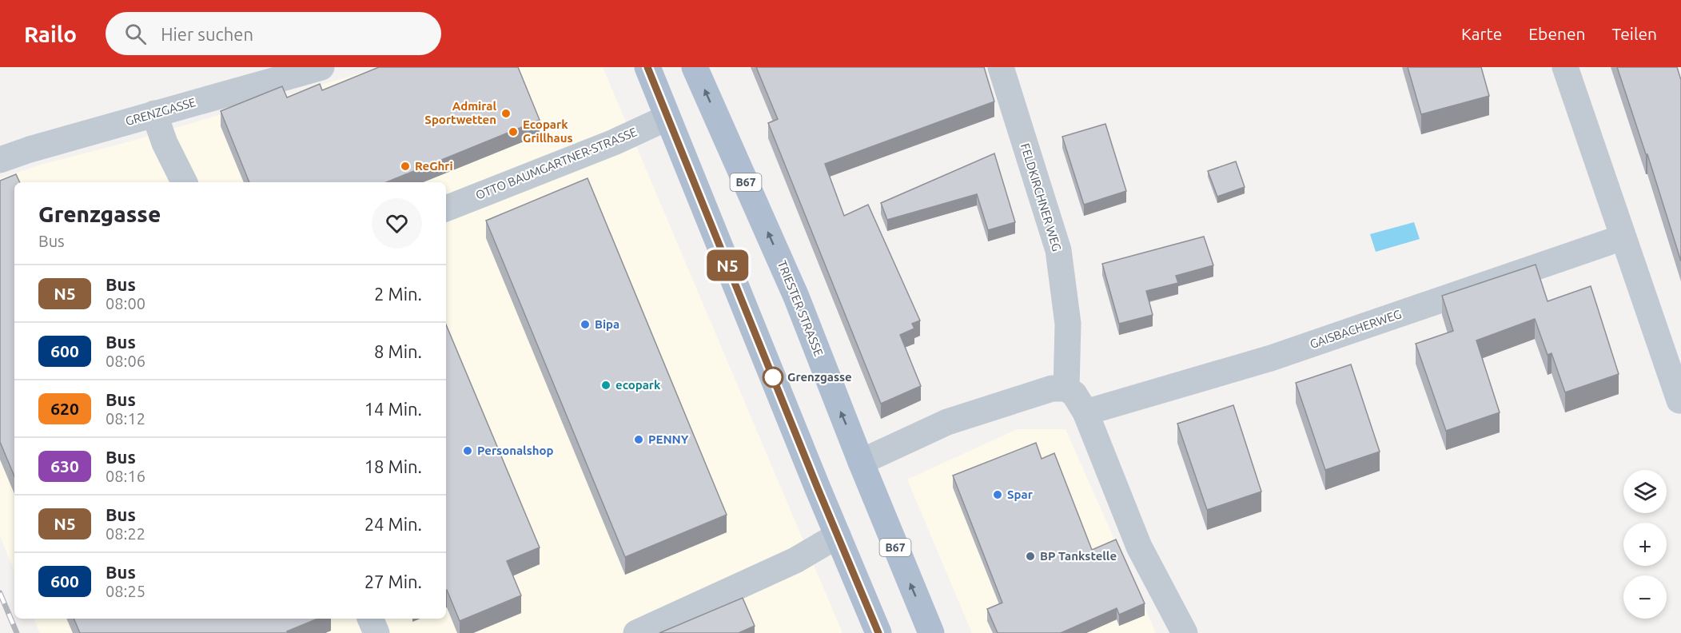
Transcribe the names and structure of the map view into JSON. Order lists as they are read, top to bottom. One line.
{"streets":{"main road":["B67","TRIESTER STRASSE"],"street":["GRENZGASSE","OTTO BAUMGARTNER-STRASSE","FELDKIRCHNER WEG","GAISBACHERWEG"]},"places":["Admiral Sportwetten","Ecopark Grillhaus","ReGhri","Bipa","Grenzgasse","ecopark","PENNY","Personalshop","Spar","BP Tankstelle"],"lines":["bus line N5"],"page":{"header":"Railo","search":"Hier suchen","nav":["Karte","Ebenen","Teilen"],"on_map":"N5","heading":["Grenzgasse","Bus"],"list":[{"mark":"N5","name":"Bus","note":"08:00","value":"2 Min."},{"mark":"600","name":"Bus","note":"08:06","value":"8 Min."},{"mark":"620","name":"Bus","note":"08:12","value":"14 Min."},{"mark":"630","name":"Bus","note":"08:16","value":"18 Min."},{"mark":"N5","name":"Bus","note":"08:22","value":"24 Min."},{"mark":"600","name":"Bus","note":"08:25","value":"27 Min."}],"map_buttons":["+","−"]}}
